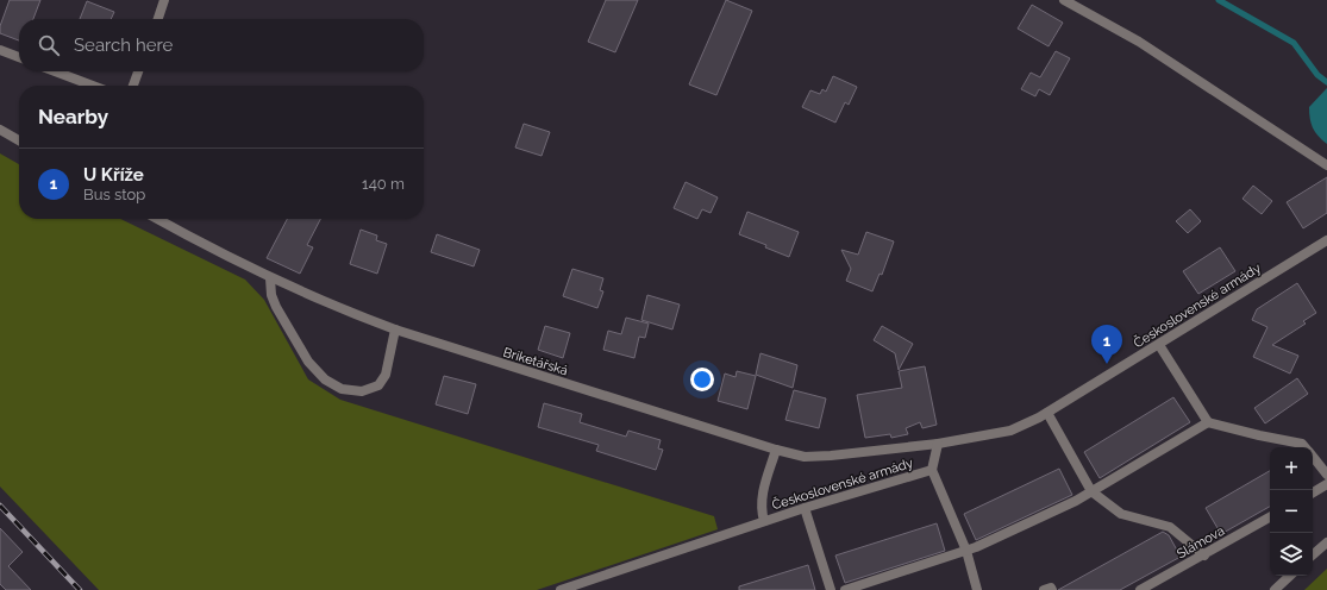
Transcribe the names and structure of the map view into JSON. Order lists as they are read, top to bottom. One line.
{"streets":{"street":["Československé armády","Briketářská","Slámova"]},"crossings":[["Československé armády","Briketářská"]],"page":{"search":"Search here","heading":"Nearby","list":[{"mark":"1","name":"U Kříže","note":"Bus stop","value":"140 m"}],"pins":"1","map_buttons":["+","−"]}}
